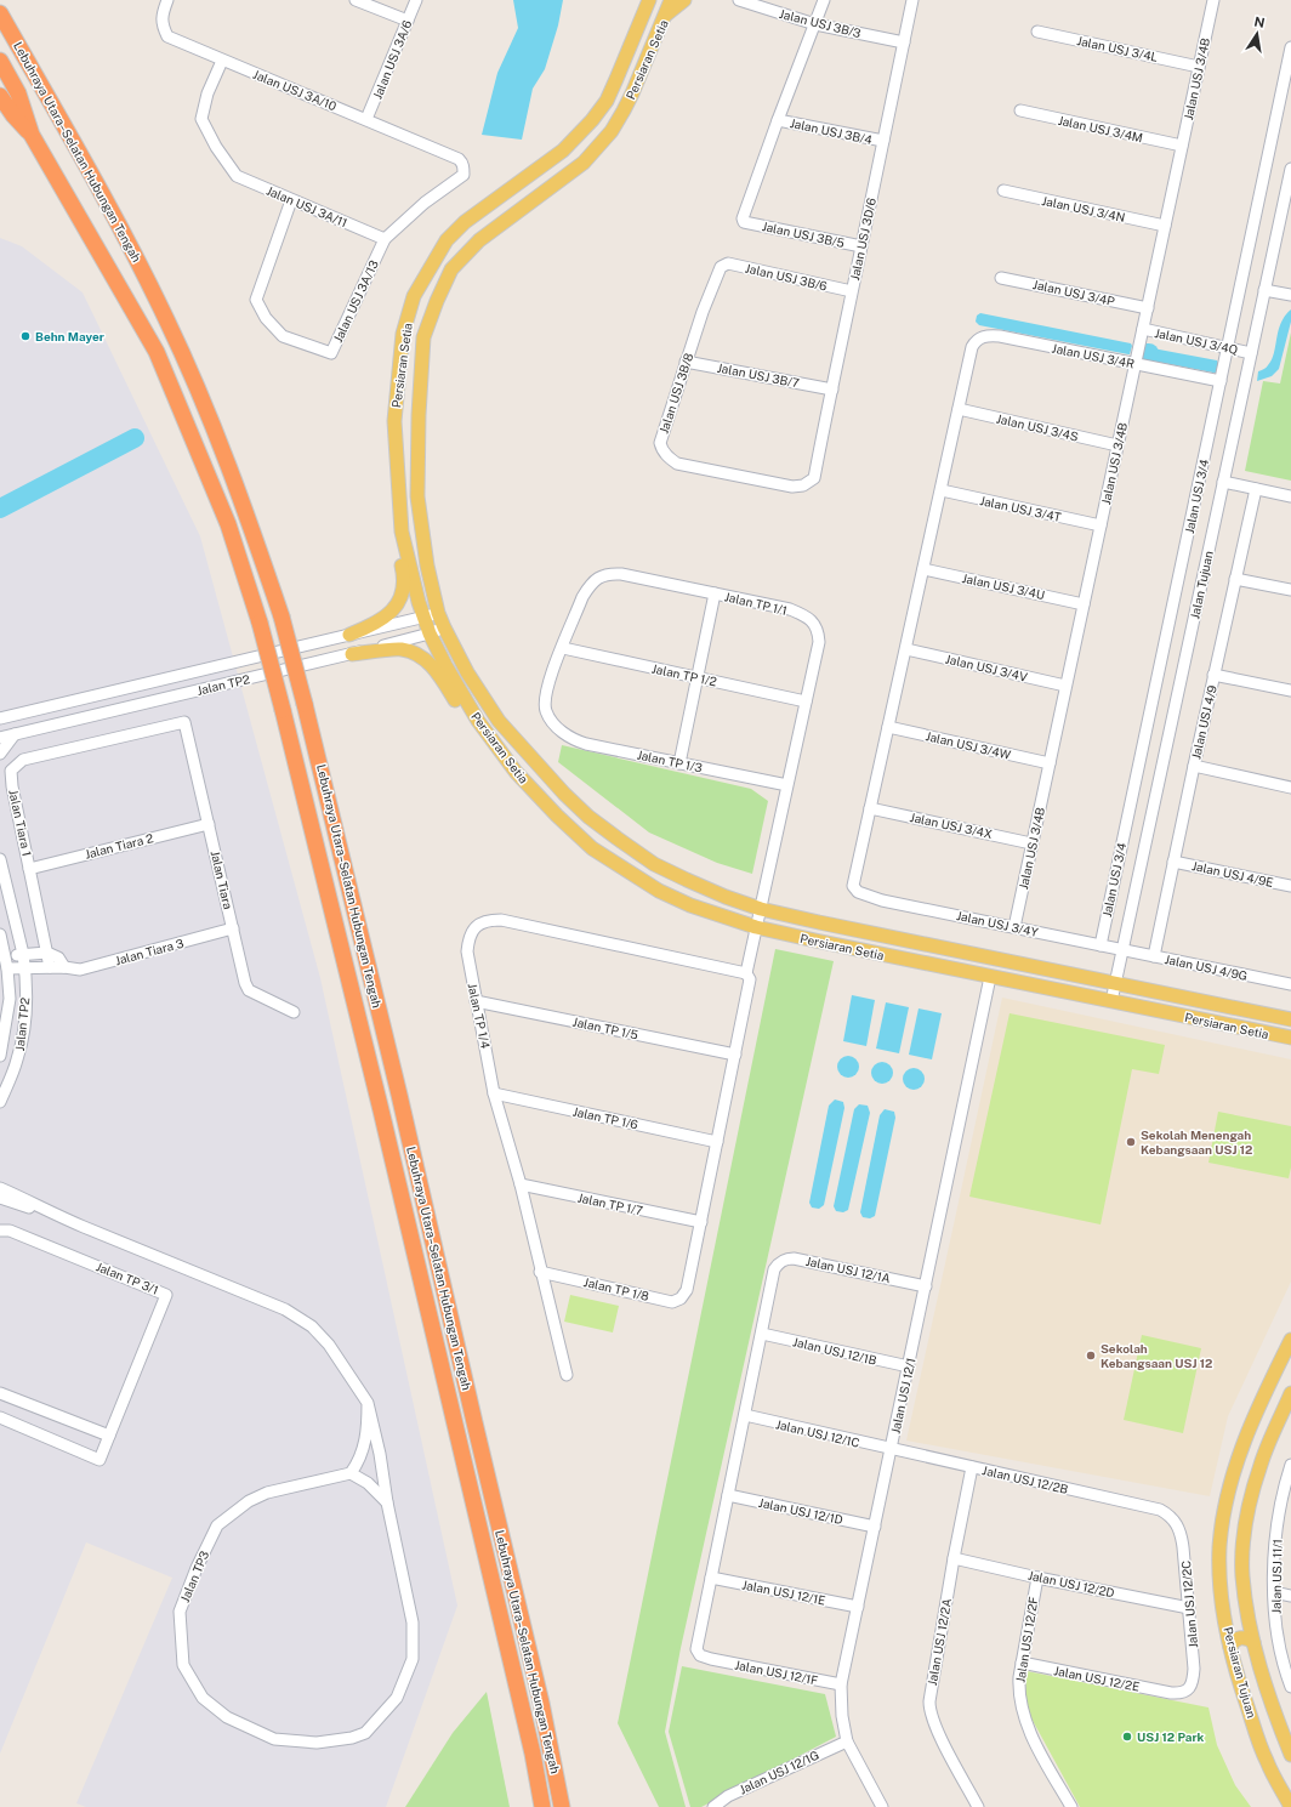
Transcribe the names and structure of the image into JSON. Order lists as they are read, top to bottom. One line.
{"streets":{"highway":["Lebuhraya Utara–Selatan Hubungan Tengah"],"main road":["Persiaran Setia","Persiaran Tujuan"],"street":["Jalan USJ 3B/3","Jalan USJ 3/4L","Jalan USJ 3A/6","Jalan USJ 3/4B","Jalan USJ 3A/10","Jalan USJ 3/4M","Jalan USJ 3B/4","Jalan USJ 3A/11","Jalan USJ 3/4N","Jalan USJ 3B/5","Jalan USJ 3D/6","Jalan USJ 3B/6","Jalan USJ 3/4P","Jalan USJ 3A/13","Jalan USJ 3/4Q","Jalan USJ 3/4R","Jalan USJ 3B/7","Jalan USJ 3B/8","Jalan USJ 3/4S","Jalan USJ 3/4","Jalan USJ 3/4T","Jalan Tujuan","Jalan USJ 3/4U","Jalan TP 1/1","Jalan USJ 3/4V","Jalan TP 1/2","Jalan TP2","Jalan USJ 4/9","Jalan USJ 3/4W","Jalan TP 1/3","Jalan Tiara 1","Jalan USJ 3/4X","Jalan Tiara 2","Jalan USJ 4/9E","Jalan Tiara","Jalan USJ 3/4Y","Jalan Tiara 3","Jalan USJ 4/9G","Jalan TP 1/4","Jalan TP 1/5","Jalan TP 1/6","Jalan TP 1/7","Jalan USJ 12/1A","Jalan TP 3/1","Jalan TP 1/8","Jalan USJ 12/1B","Jalan USJ 12/1","Jalan USJ 12/1C","Jalan USJ 12/2B","Jalan USJ 12/1D","Jalan TP3","Jalan USJ 11/1","Jalan USJ 12/2D","Jalan USJ 12/1E","Jalan USJ 12/2C","Jalan USJ 12/2F","Jalan USJ 12/2A","Jalan USJ 12/1F","Jalan USJ 12/2E","Jalan USJ 12/1G"]},"crossings":[["Jalan USJ 3B/3","Jalan USJ 3D/6"],["Jalan USJ 3/4L","Jalan USJ 3/4B"],["Jalan USJ 3A/6","Jalan USJ 3A/10"],["Persiaran Setia","Jalan Tujuan"],["Persiaran Setia","Jalan TP 1/1"],["Persiaran Setia","Jalan TP2"],["Persiaran Setia","Jalan USJ 12/1"],["Jalan USJ 3/4B","Jalan USJ 3/4M"],["Jalan USJ 3/4B","Jalan USJ 3/4N"],["Jalan USJ 3/4B","Jalan USJ 3/4P"],["Jalan USJ 3/4B","Jalan USJ 3/4Q"],["Jalan USJ 3/4B","Jalan USJ 3/4R"],["Jalan USJ 3/4B","Jalan USJ 3/4S"],["Jalan USJ 3/4B","Jalan USJ 3/4T"],["Jalan USJ 3/4B","Jalan USJ 3/4U"],["Jalan USJ 3/4B","Jalan USJ 3/4V"],["Jalan USJ 3/4B","Jalan USJ 3/4W"],["Jalan USJ 3/4B","Jalan USJ 3/4X"],["Jalan USJ 3/4B","Jalan USJ 3/4Y"],["Jalan USJ 3A/10","Jalan USJ 3A/11"],["Jalan USJ 3A/10","Jalan USJ 3A/13"],["Jalan USJ 3B/4","Jalan USJ 3B/5"],["Jalan USJ 3B/4","Jalan USJ 3D/6"],["Jalan USJ 3A/11","Jalan USJ 3A/13"],["Jalan USJ 3B/5","Jalan USJ 3D/6"],["Jalan USJ 3D/6","Jalan USJ 3B/6"],["Jalan USJ 3D/6","Jalan USJ 3B/7"],["Jalan USJ 3D/6","Jalan USJ 3B/8"],["Jalan USJ 3B/6","Jalan USJ 3B/8"],["Jalan USJ 3/4Q","Jalan USJ 3/4"],["Jalan USJ 3/4Q","Jalan Tujuan"],["Jalan USJ 3/4R","Jalan USJ 3/4S"],["Jalan USJ 3/4R","Jalan USJ 3/4"],["Jalan USJ 3B/7","Jalan USJ 3B/8"],["Jalan USJ 3/4","Jalan USJ 3/4Y"],["Jalan Tujuan","Jalan USJ 3/4Y"],["Jalan Tujuan","Jalan USJ 4/9G"],["Jalan TP 1/1","Jalan TP 1/2"],["Jalan TP 1/1","Jalan TP 1/3"],["Jalan TP2","Jalan Tiara 3"],["Jalan USJ 4/9","Jalan USJ 4/9E"],["Jalan USJ 4/9","Jalan USJ 4/9G"],["Jalan Tiara 1","Jalan Tiara 2"],["Jalan Tiara 1","Jalan Tiara"],["Jalan Tiara 1","Jalan Tiara 3"],["Jalan USJ 3/4X","Jalan USJ 3/4Y"],["Jalan Tiara 2","Jalan Tiara"],["Jalan Tiara","Jalan Tiara 3"],["Jalan USJ 3/4Y","Jalan USJ 4/9G"],["Jalan TP 1/4","Jalan TP 1/5"],["Jalan TP 1/4","Jalan TP 1/6"],["Jalan TP 1/4","Jalan TP 1/7"],["Jalan TP 1/4","Jalan TP 1/8"],["Jalan TP 1/7","Jalan TP 1/8"],["Jalan USJ 12/1A","Jalan USJ 12/1B"],["Jalan USJ 12/1A","Jalan USJ 12/1"],["Jalan USJ 12/1B","Jalan USJ 12/1"],["Jalan USJ 12/1","Jalan USJ 12/1C"],["Jalan USJ 12/1","Jalan USJ 12/2B"],["Jalan USJ 12/1","Jalan USJ 12/1D"],["Jalan USJ 12/1","Jalan USJ 12/1E"],["Jalan USJ 12/1","Jalan USJ 12/1F"],["Jalan USJ 12/1","Jalan USJ 12/1G"],["Jalan USJ 12/1C","Jalan USJ 12/2B"],["Jalan USJ 12/2B","Jalan USJ 12/2C"],["Jalan USJ 12/2B","Jalan USJ 12/2A"],["Jalan USJ 12/2D","Jalan USJ 12/2C"],["Jalan USJ 12/2D","Jalan USJ 12/2F"],["Jalan USJ 12/2D","Jalan USJ 12/2A"],["Jalan USJ 12/1E","Jalan USJ 12/1F"],["Jalan USJ 12/2C","Jalan USJ 12/2E"],["Jalan USJ 12/2F","Jalan USJ 12/2E"]],"places":["Behn Mayer","Sekolah Menengah Kebangsaan USJ 12","Sekolah Kebangsaan USJ 12","USJ 12 Park"],"north":"top"}
